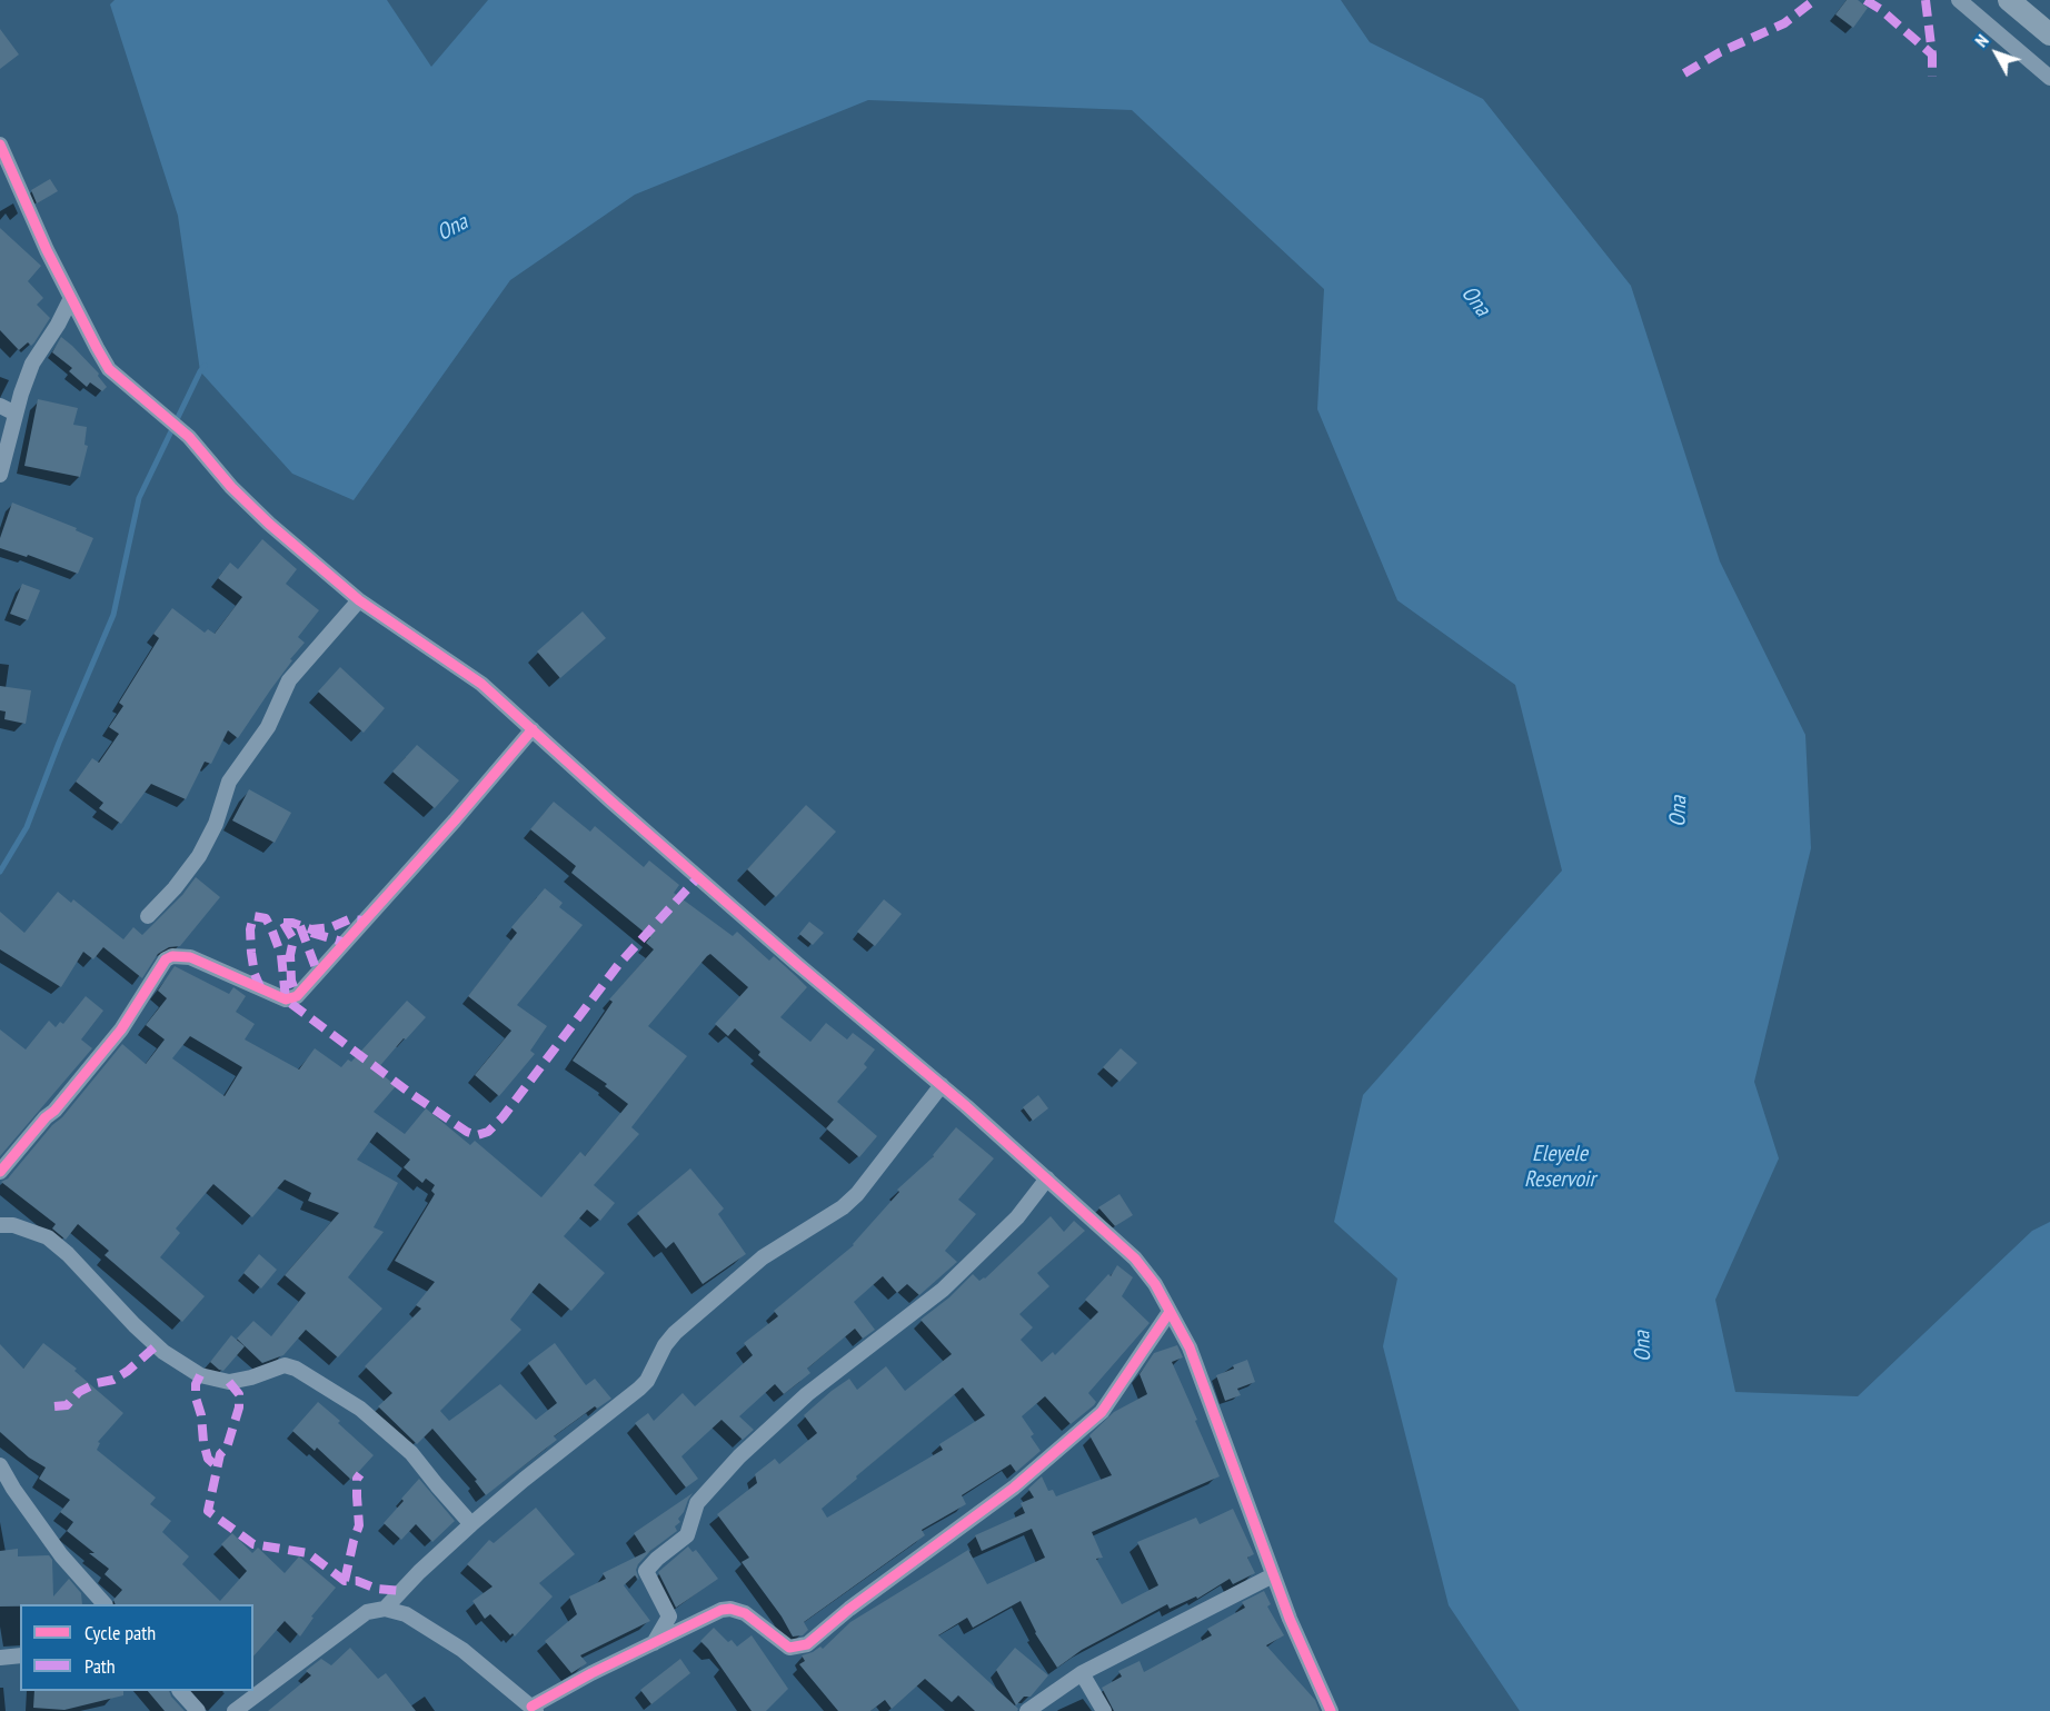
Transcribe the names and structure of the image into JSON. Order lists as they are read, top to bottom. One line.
{"water":["Ona","Eleyele Reservoir"],"legend":["Cycle path","Path"],"north":"top left"}
